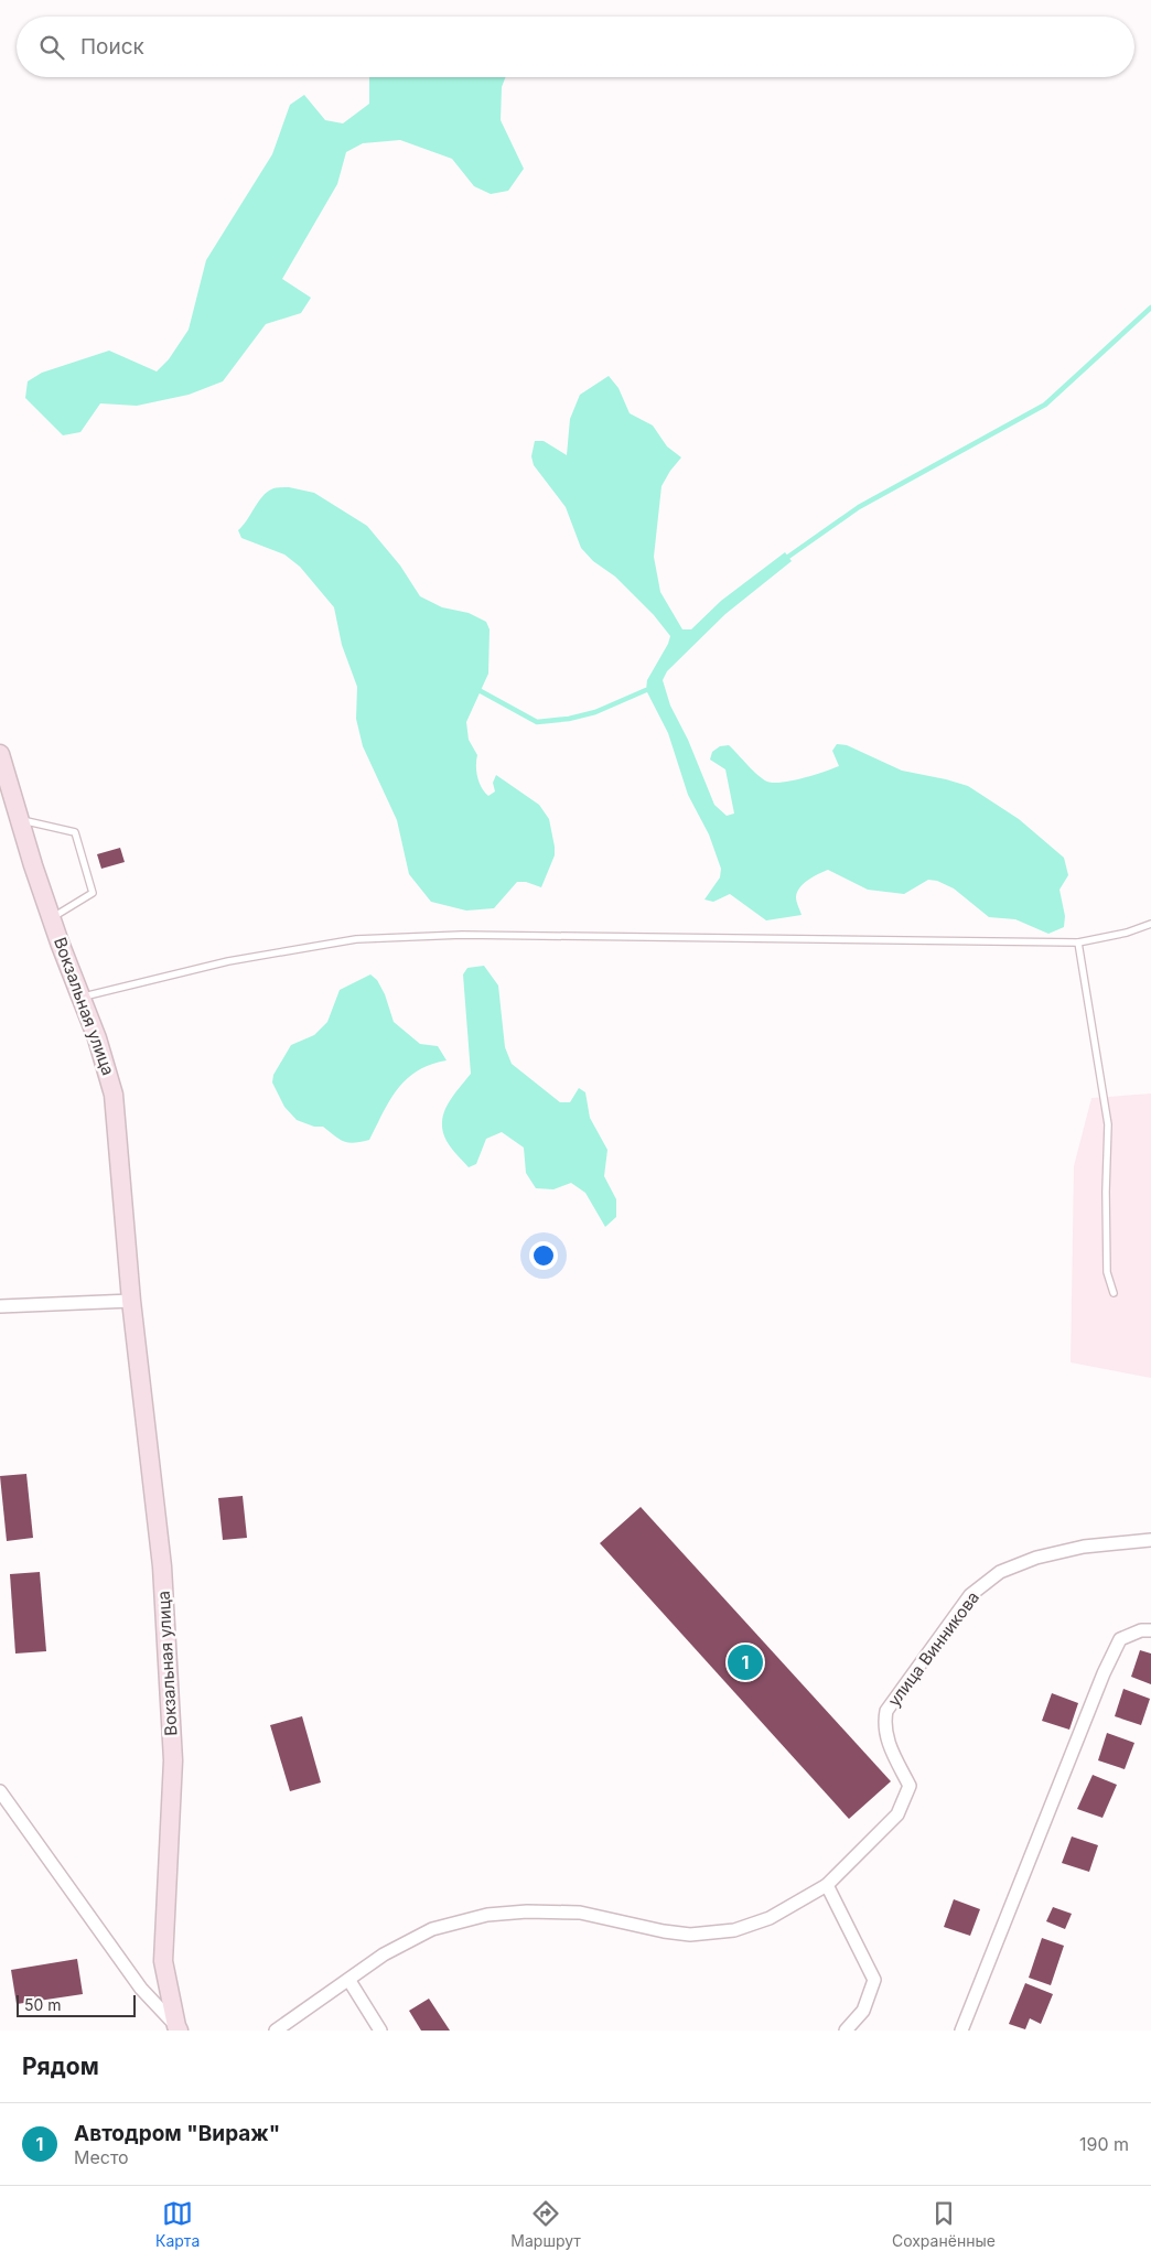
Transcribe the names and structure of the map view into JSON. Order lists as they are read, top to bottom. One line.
{"streets":{"street":["Вокзальная улица","улица Винникова"]},"scale_bar":"50 m","page":{"search":"Поиск","pins":"1","scale":"50 m","heading":"Рядом","list":[{"mark":"1","name":"Автодром \"Вираж\"","note":"Место","value":"190 m"}],"nav":["Карта","Маршрут","Сохранённые"]}}
